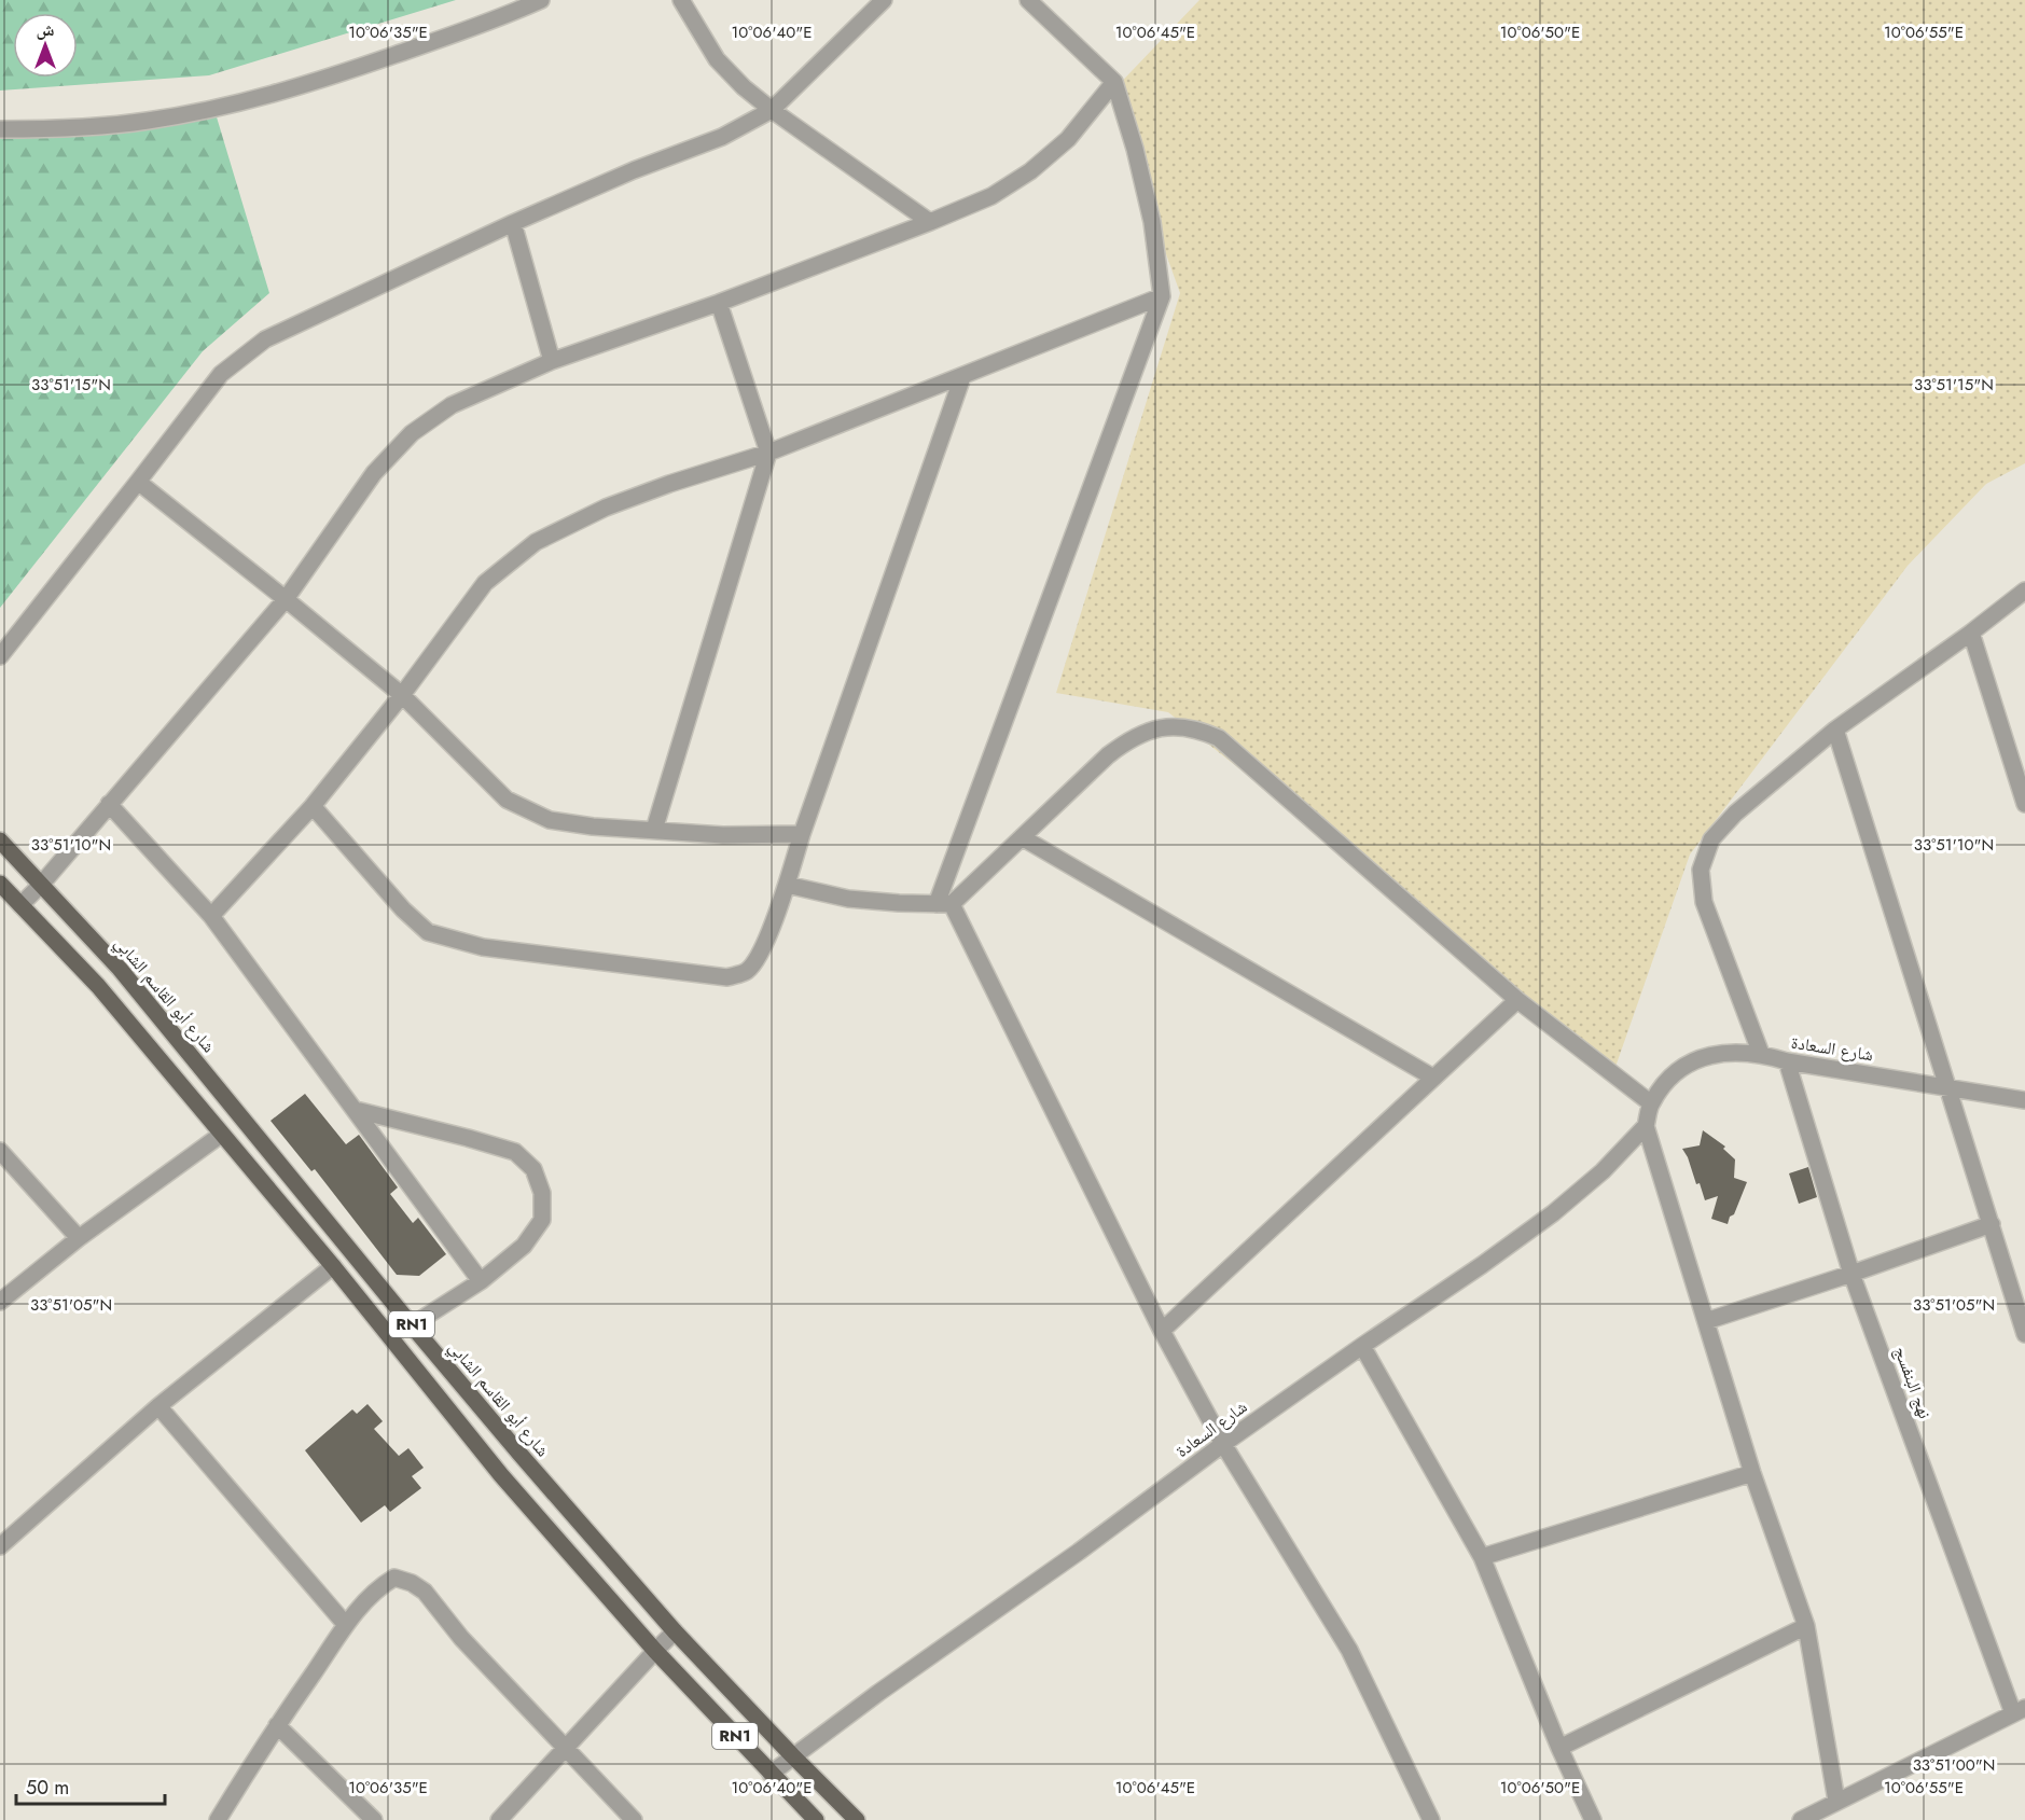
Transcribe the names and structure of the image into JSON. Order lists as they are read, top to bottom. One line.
{"streets":{"main road":["شارع أبو القاسم الشابي","RN1"],"street":["شارع السعادة","نهج البنفسج"]},"crossings":[["شارع أبو القاسم الشابي","شارع السعادة"],["شارع السعادة","RN1"],["شارع السعادة","نهج البنفسج"]],"scale_bar":"50 m","north":"top","coordinates":["10°06'35\"E","10°06'40\"E","10°06'45\"E","10°06'50\"E","10°06'55\"E","33°51'15\"N","33°51'10\"N","33°51'05\"N","33°51'00\"N"]}
